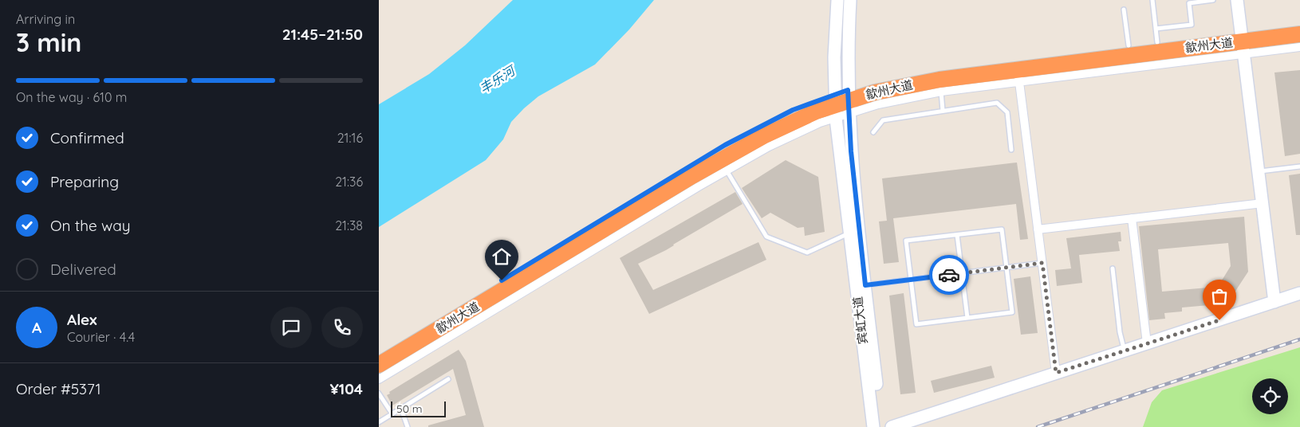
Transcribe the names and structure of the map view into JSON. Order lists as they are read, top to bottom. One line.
{"streets":{"highway":["歙州大道"],"main road":["宾虹大道"]},"crossings":[["歙州大道","宾虹大道"]],"water":["丰乐河"],"scale_bar":"50 m","page":{"heading":["3 min","Arriving in","21:45–21:50"],"panel":["Alex","Courier · 4.4","Order #5371","¥104"],"bar":"On the way · 610 m","list":[["Confirmed","21:16"],["Preparing","21:36"],["On the way","21:38"],"Delivered"],"round":"A","scale":"50 m"}}
